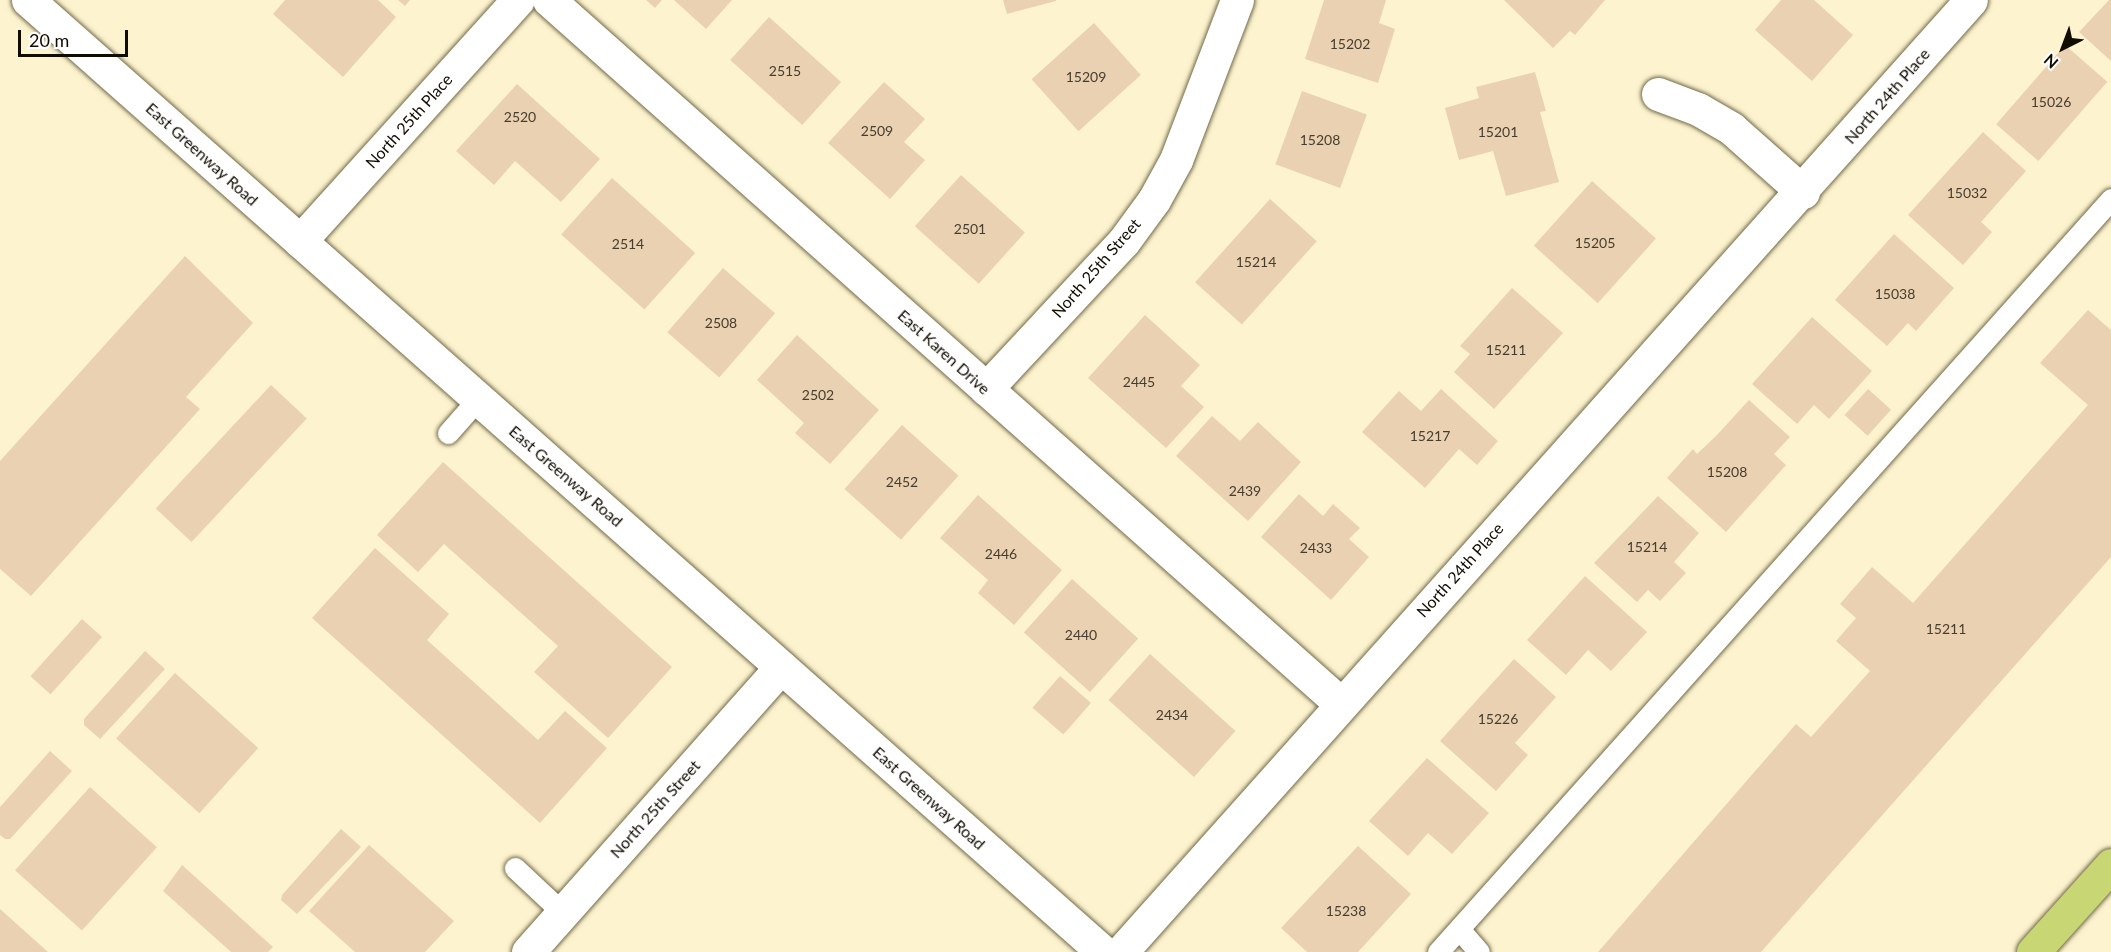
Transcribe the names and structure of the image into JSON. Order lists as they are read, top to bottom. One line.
{"streets":{"street":["North 24th Place","North 25th Place","East Greenway Road","North 25th Street","East Karen Drive"]},"crossings":[["North 24th Place","East Karen Drive"],["North 25th Place","East Greenway Road"],["East Greenway Road","North 25th Street"],["North 25th Street","East Karen Drive"]],"house_numbers":["15202","2515","15209","15026","2520","2509","15201","15208","15032","2501","15205","2514","15214","15038","2508","15211","2445","2502","15217","15208","2452","2439","15214","2433","2446","15211","2440","2434","15226","15238"],"scale_bar":"20 m","north":"bottom left"}
